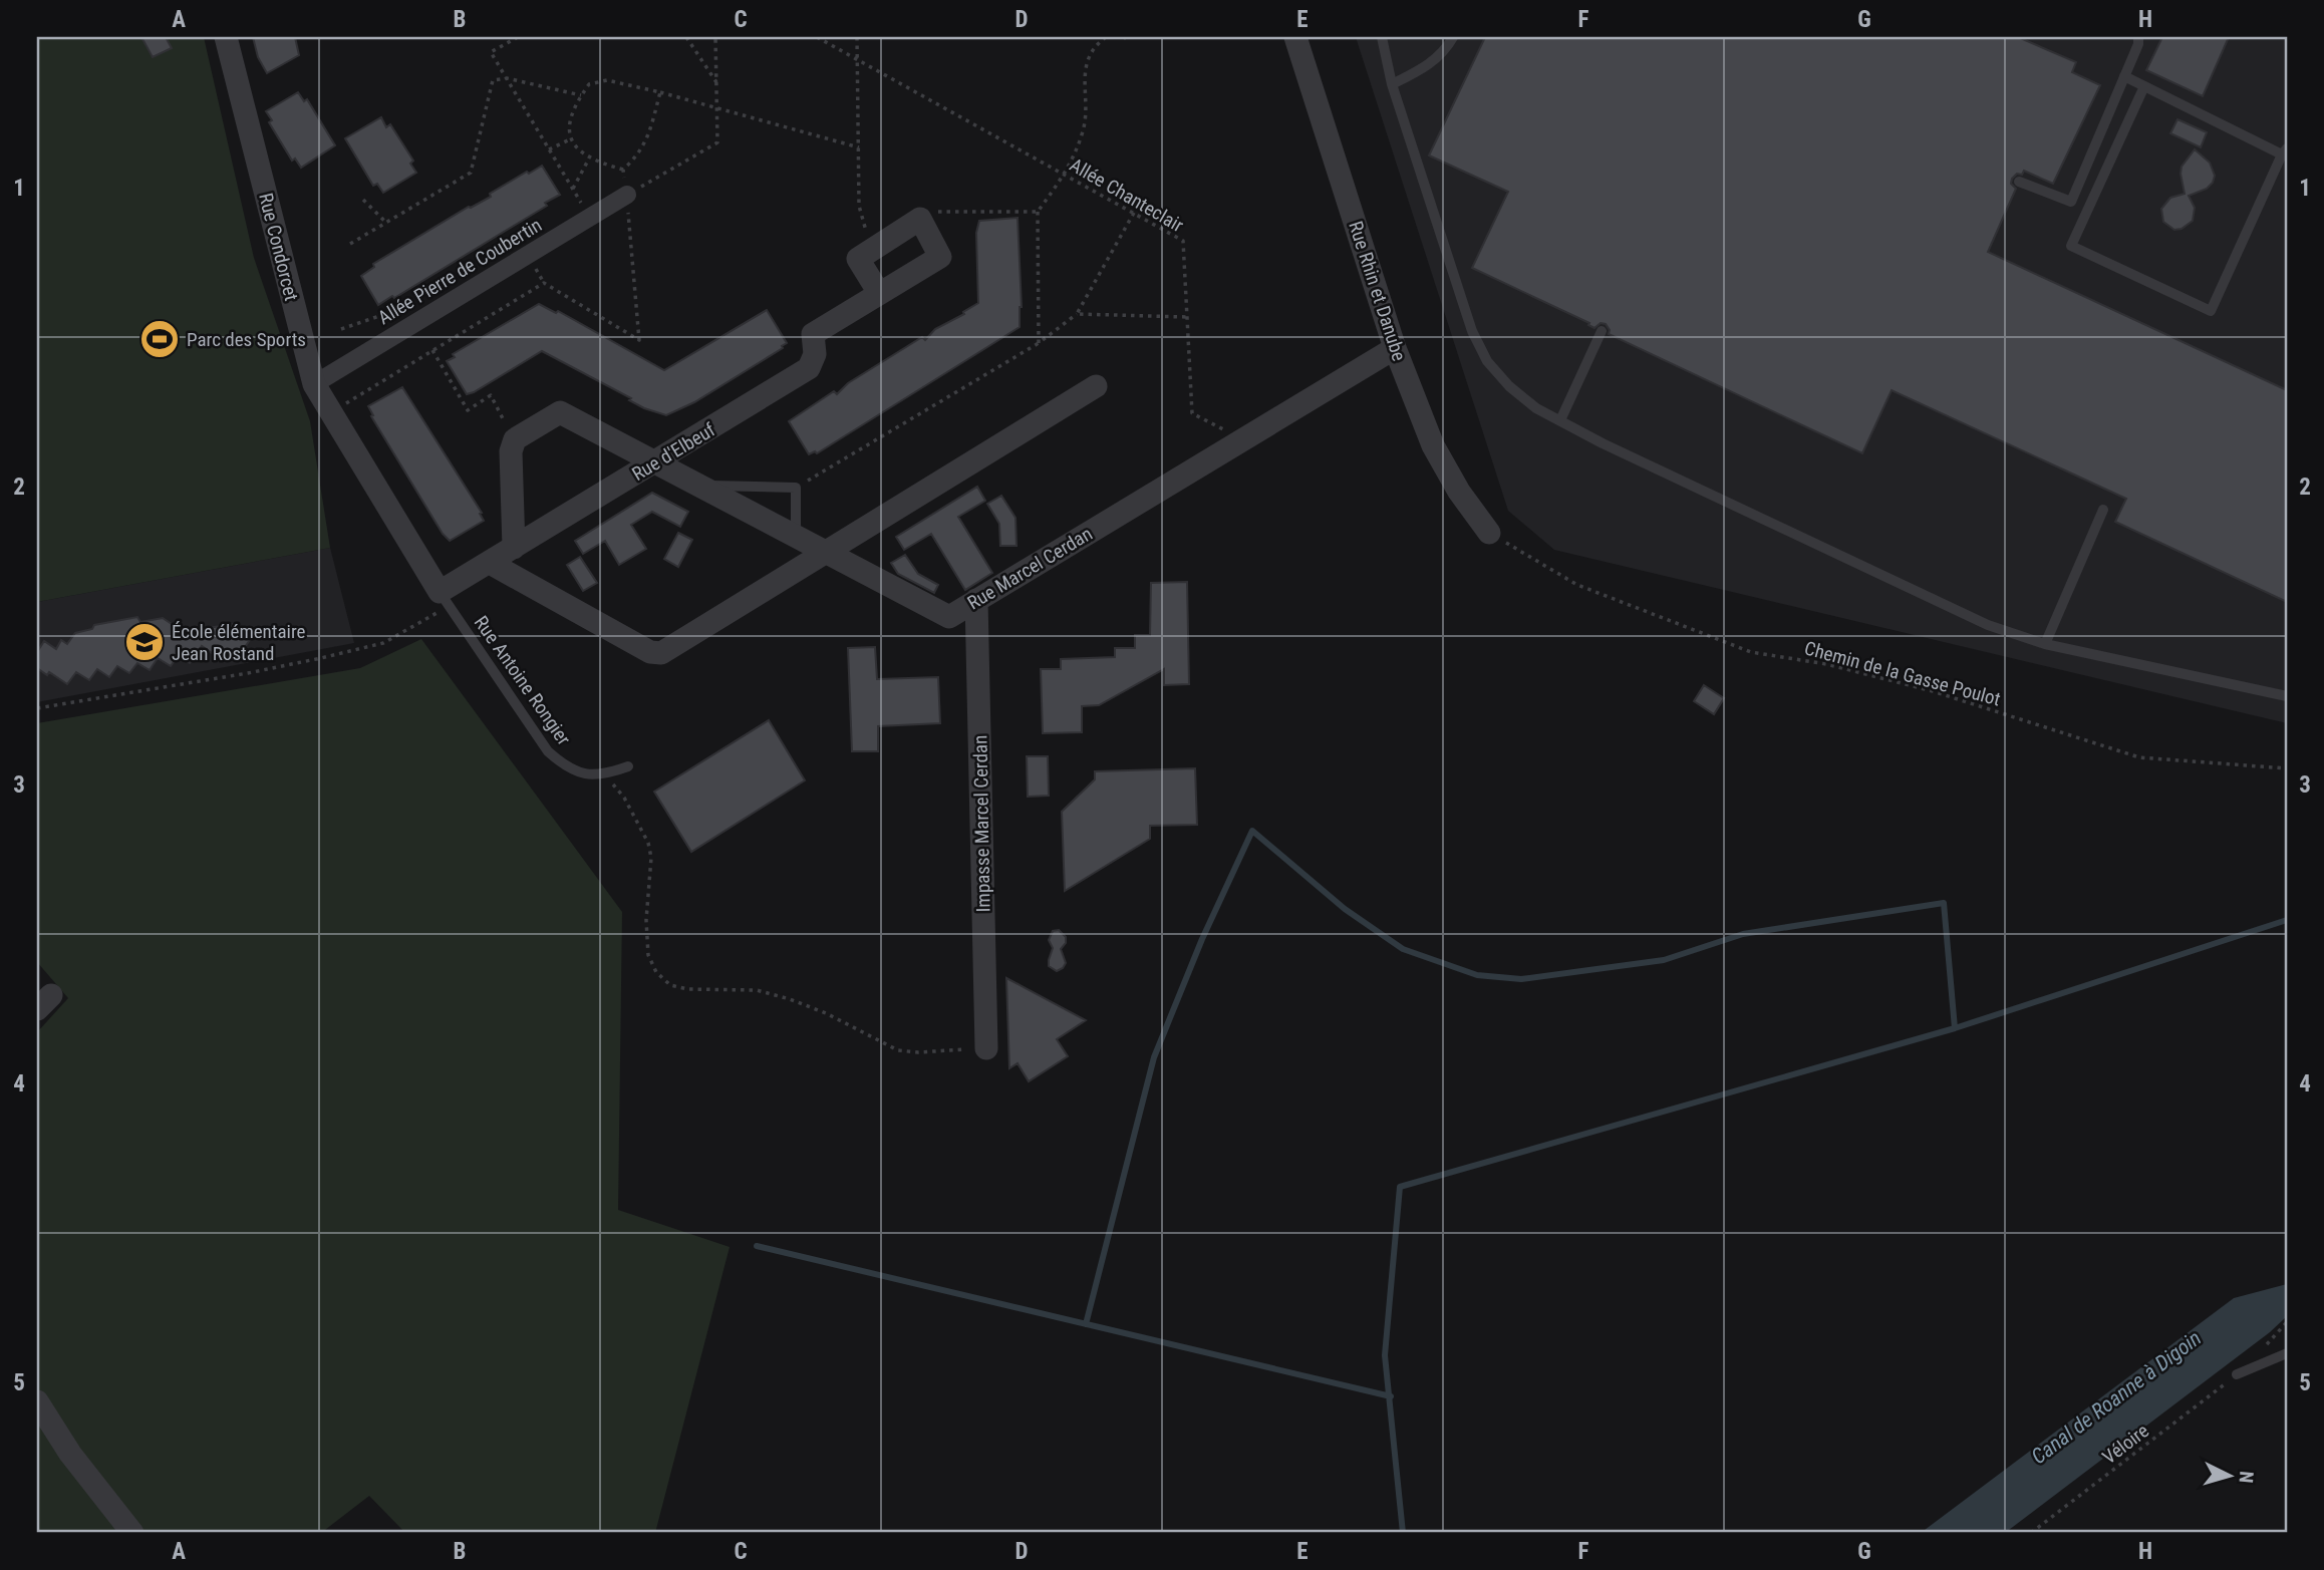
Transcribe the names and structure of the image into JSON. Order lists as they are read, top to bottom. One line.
{"streets":{"street":["Rue Condorcet","Allée Pierre de Coubertin","Rue Rhin et Danube","Rue d'Elbeuf","Rue Marcel Cerdan","Impasse Marcel Cerdan"],"lane":["Rue Antoine Rongier"],"path":["Allée Chanteclair","Chemin de la Gasse Poulot","Véloire"]},"crossings":[["Allée Chanteclair","Rue Marcel Cerdan"],["Rue Condorcet","Allée Pierre de Coubertin"],["Rue Condorcet","Rue d'Elbeuf"],["Rue Condorcet","Rue Antoine Rongier"],["Rue Rhin et Danube","Rue Marcel Cerdan"],["Rue Rhin et Danube","Chemin de la Gasse Poulot"],["Rue d'Elbeuf","Rue Marcel Cerdan"],["Rue d'Elbeuf","Rue Antoine Rongier"],["Rue Marcel Cerdan","Impasse Marcel Cerdan"]],"water":["Canal de Roanne à Digoin"],"places":{"sports":["Parc des Sports"],"school or university":["École élémentaire Jean Rostand"]},"north":"right","grid":{"columns":["A","B","C","D","E","F","G","H"],"rows":["1","2","3","4","5"]}}
